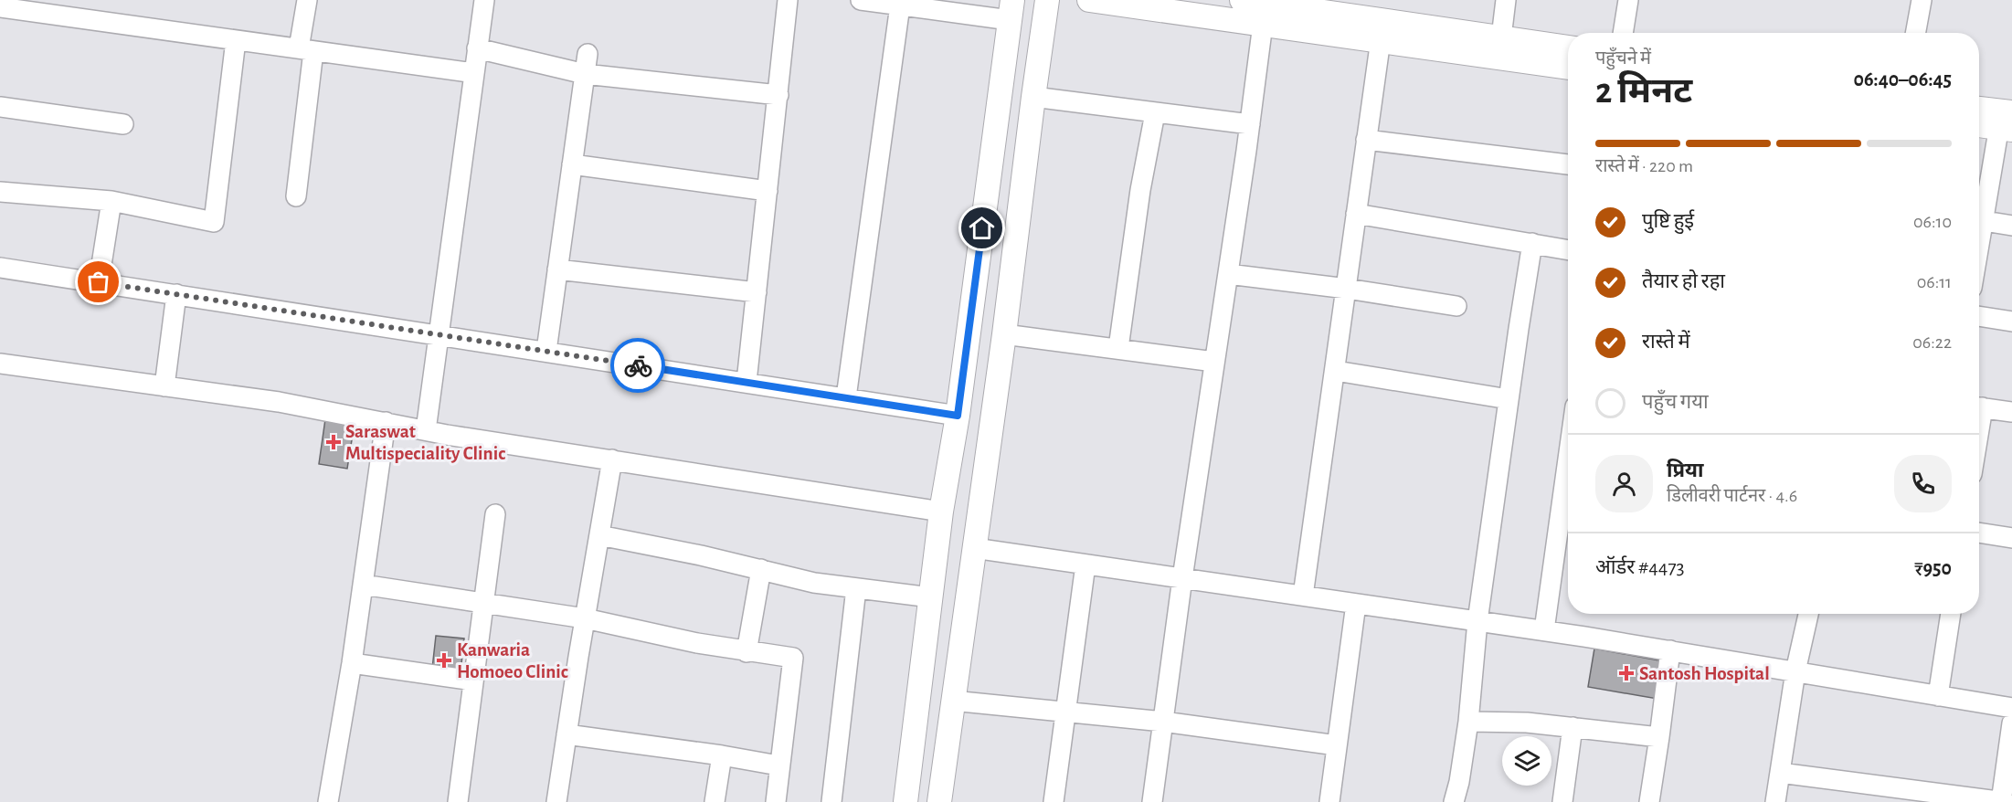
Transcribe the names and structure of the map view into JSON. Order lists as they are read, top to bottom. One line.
{"places":{"health":["Saraswat Multispeciality Clinic","Kanwaria Homoeo Clinic","Santosh Hospital"]},"page":{"heading":["2 मिनट","पहुँचने में","06:40–06:45"],"panel":["प्रिया","डिलीवरी पार्टनर · 4.6","ऑर्डर #4473","₹950"],"bar":"रास्ते में · 220 m","list":[["पुष्टि हुई","06:10"],["तैयार हो रहा","06:11"],["रास्ते में","06:22"],"पहुँच गया"]}}
